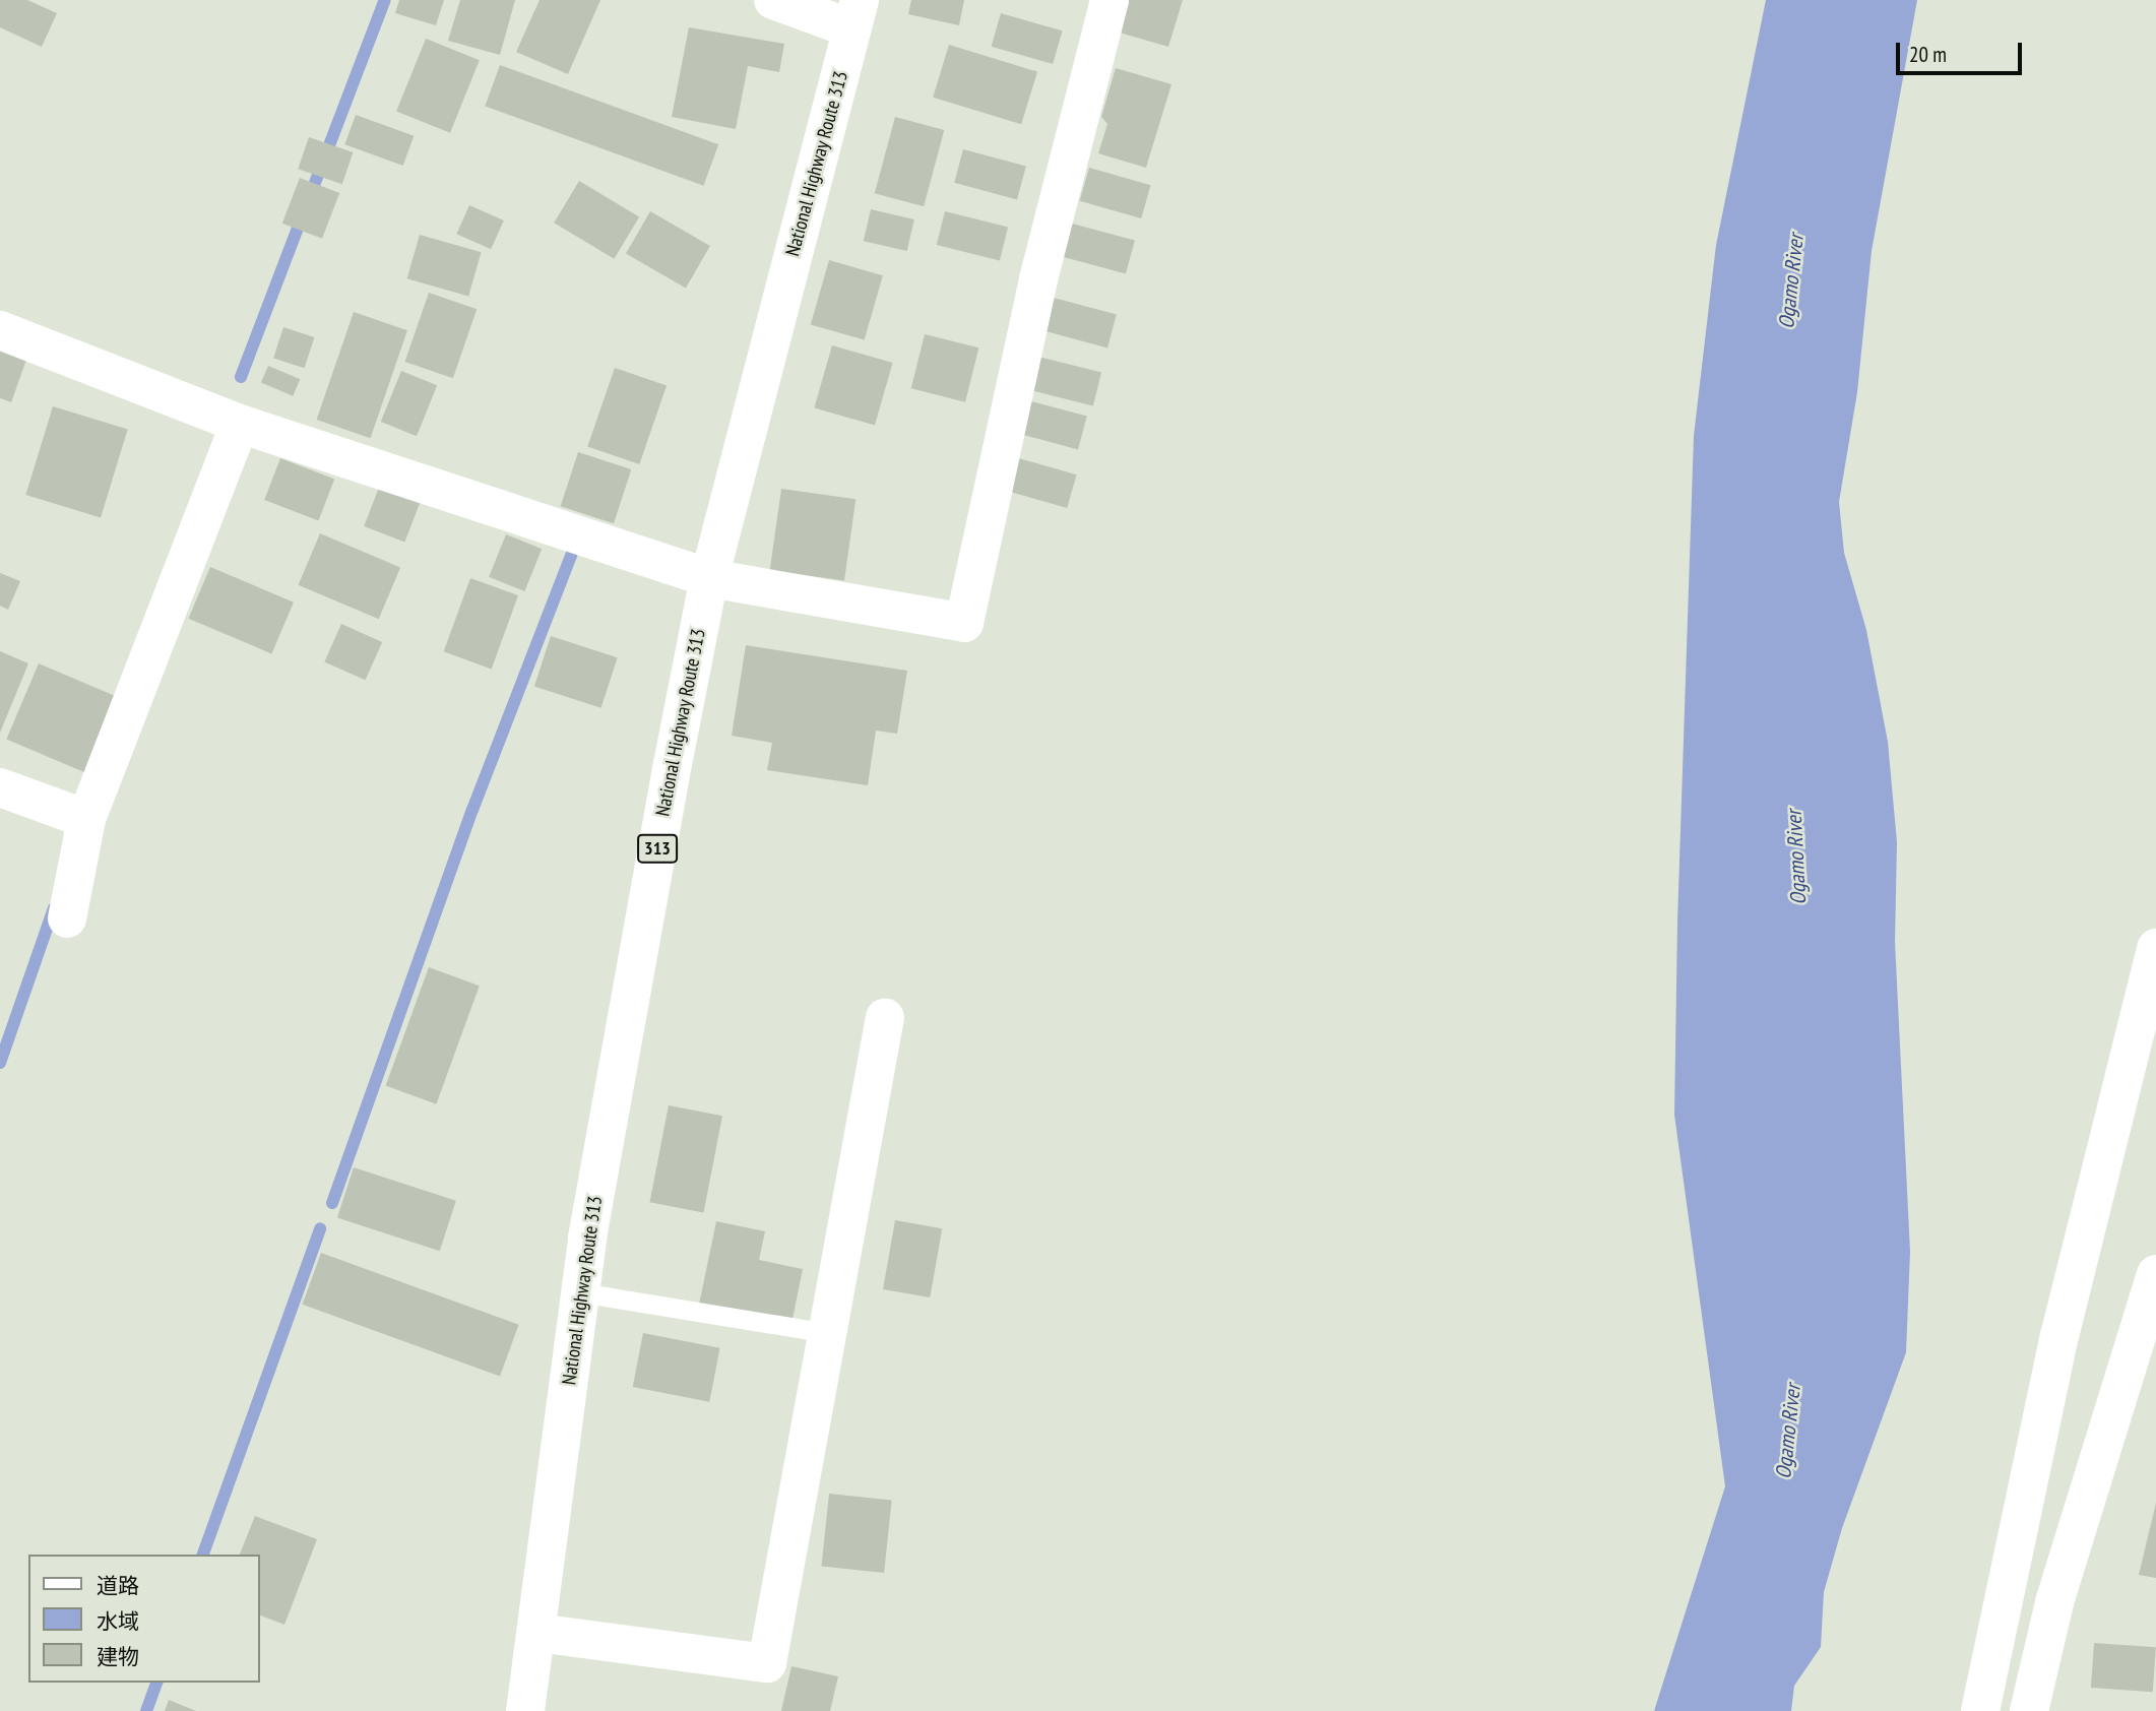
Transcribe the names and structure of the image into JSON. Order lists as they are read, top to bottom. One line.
{"streets":{"main road":["National Highway Route 313","313"]},"water":["Ogamo River"],"legend":["道路","水域","建物"],"scale_bar":"20 m"}
